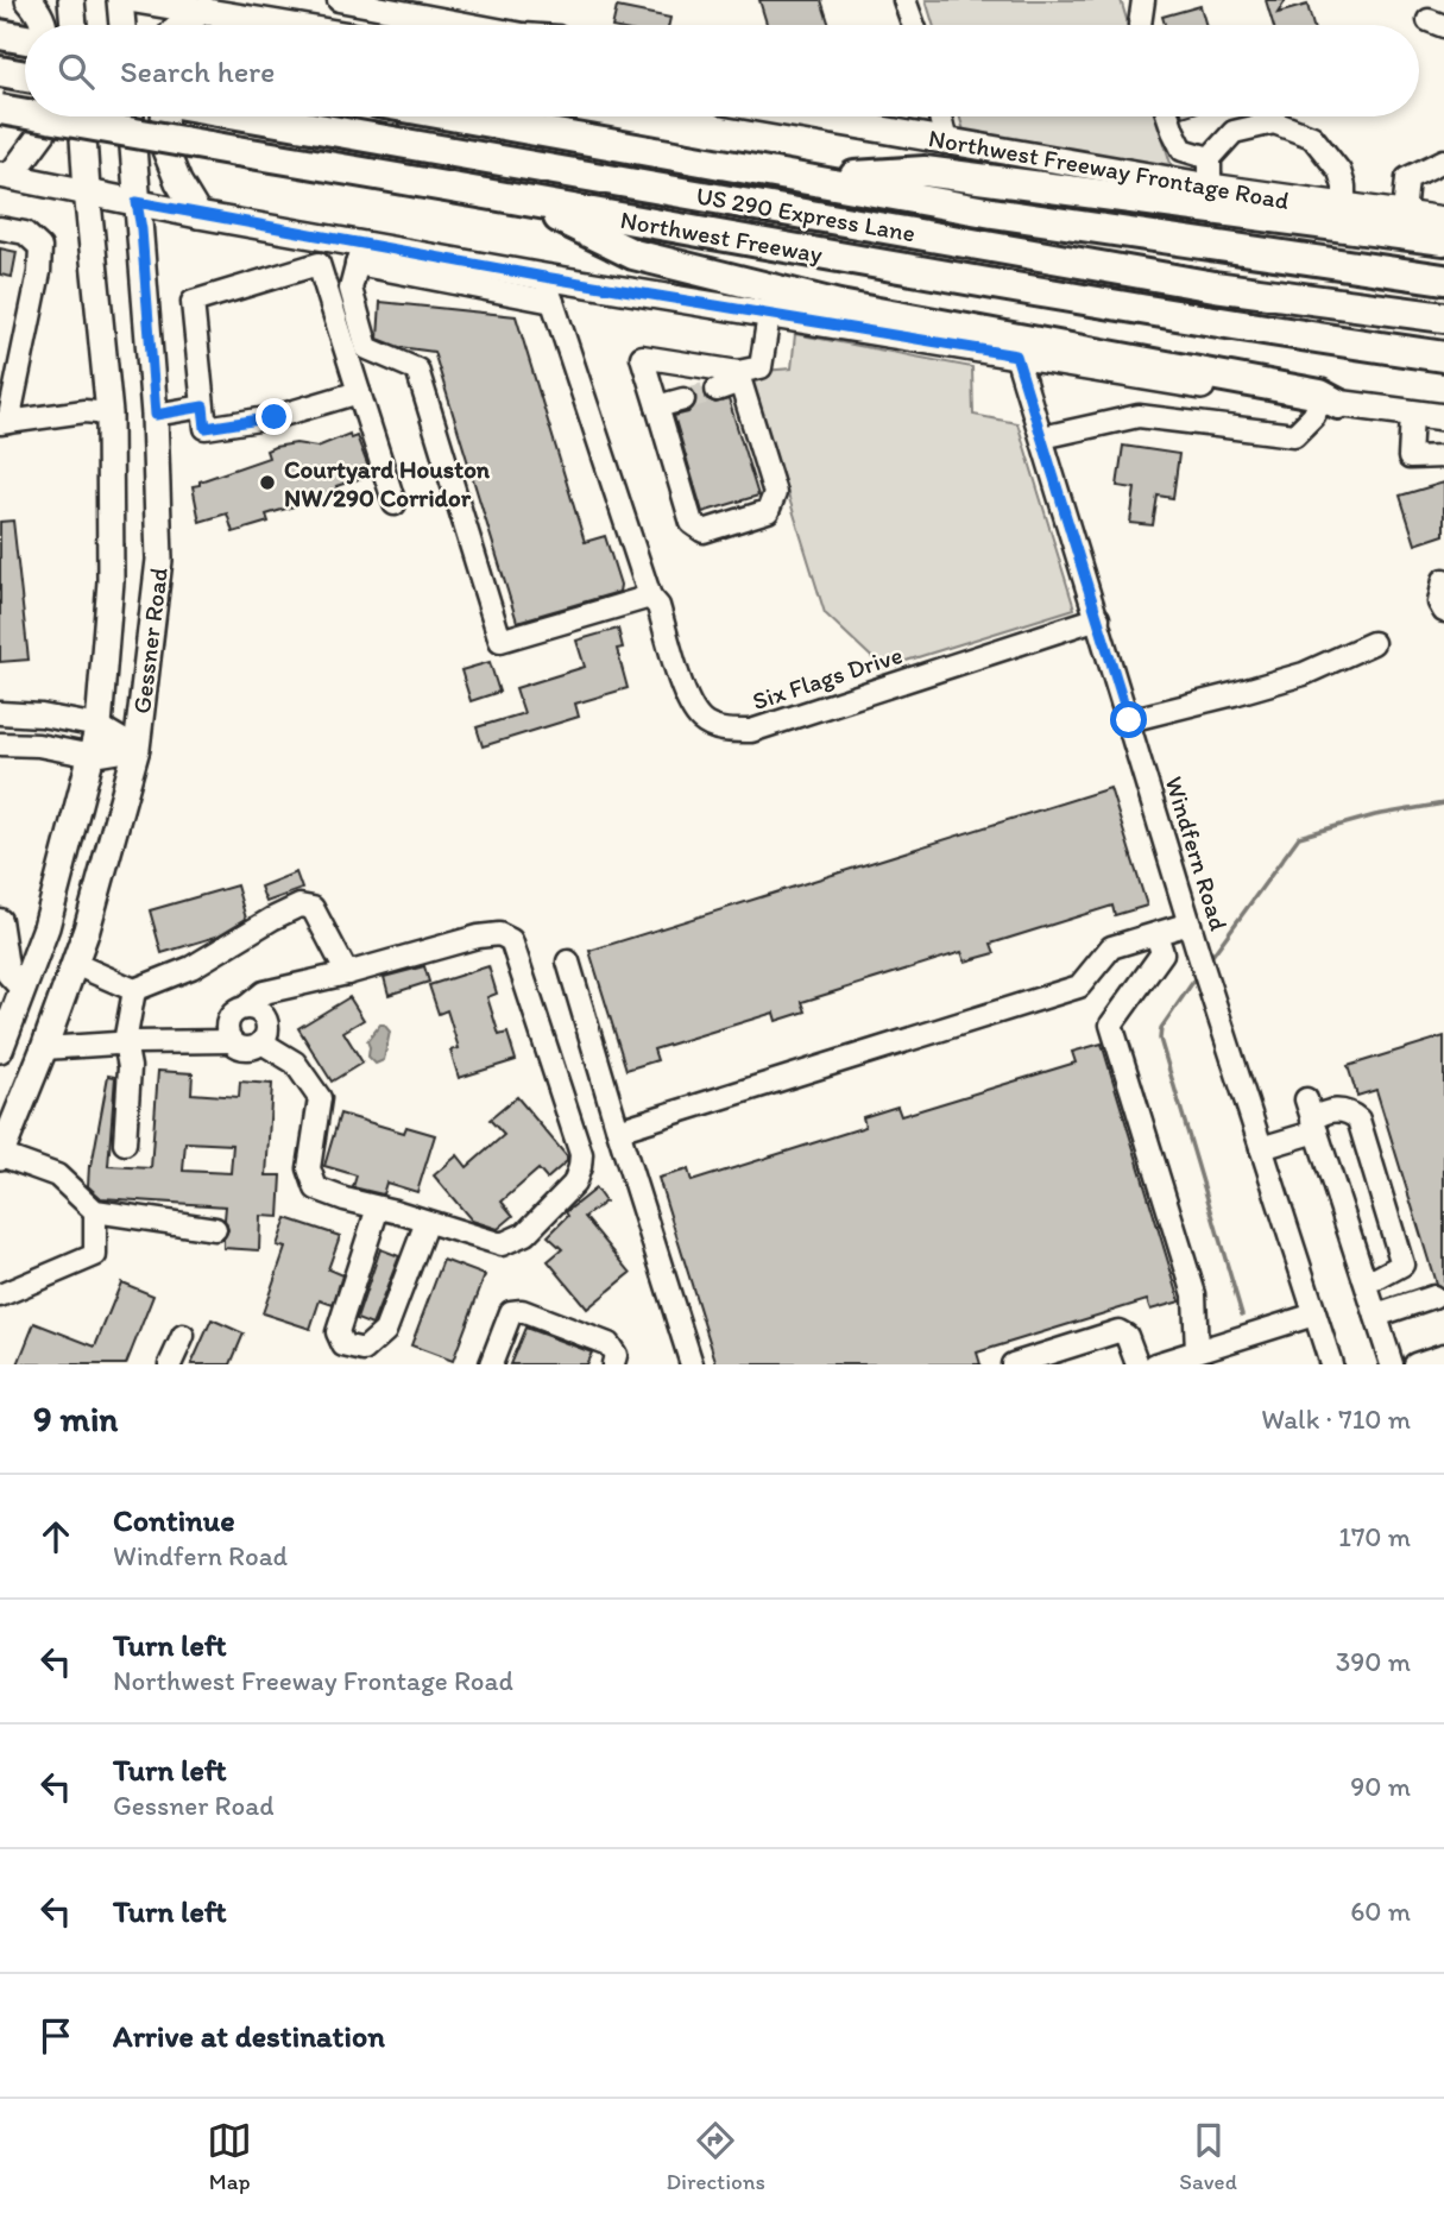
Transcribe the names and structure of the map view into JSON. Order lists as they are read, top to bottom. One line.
{"streets":{"highway":["US 290 Express Lane","Northwest Freeway"],"main road":["Northwest Freeway Frontage Road","Gessner Road"],"street":["Six Flags Drive","Windfern Road"]},"crossings":[["Six Flags Drive","Windfern Road"]],"places":["Courtyard Houston NW/290 Corridor"],"page":{"search":"Search here","heading":["9 min","Walk · 710 m"],"list":[["Continue","Windfern Road","170 m"],["Turn left","Northwest Freeway Frontage Road","390 m"],["Turn left","Gessner Road","90 m"],["Turn left","60 m"],"Arrive at destination"],"nav":["Map","Directions","Saved"]}}
